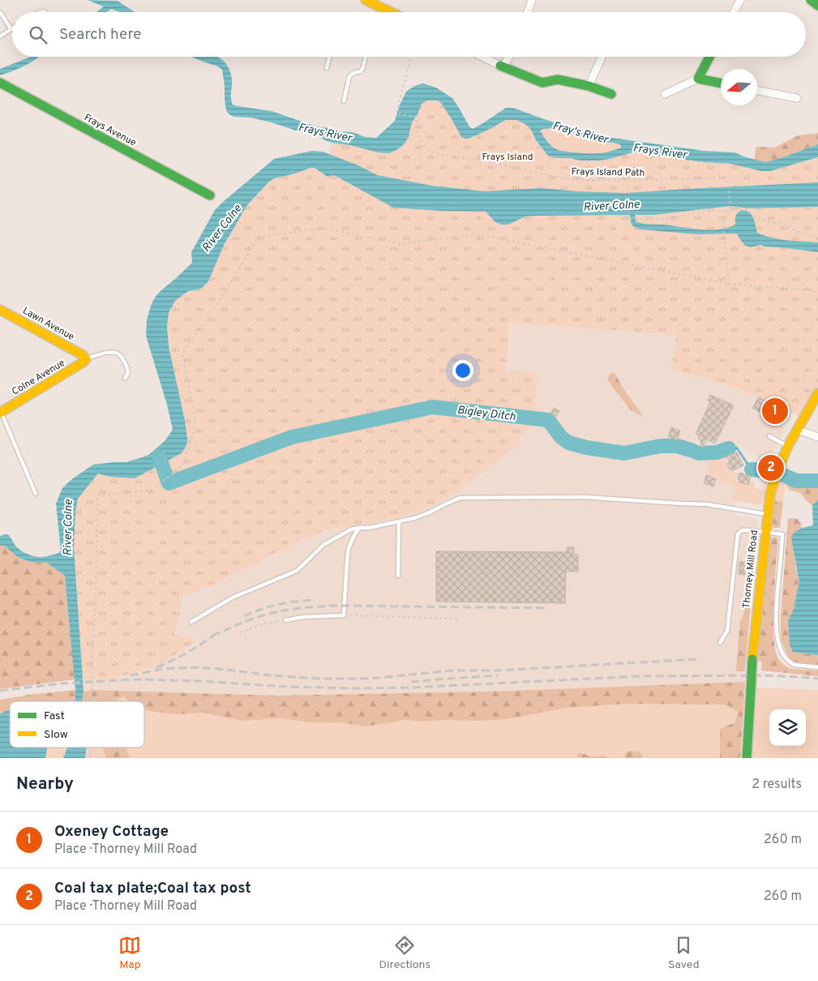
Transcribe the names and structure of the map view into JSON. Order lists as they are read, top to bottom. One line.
{"streets":{"street":["Frays Avenue","Lawn Avenue","Colne Avenue","Thorney Mill Road"],"path":["Frays Island Path"]},"crossings":[["Lawn Avenue","Colne Avenue"]],"water":["Frays River","Fray's River","River Colne","Bigley Ditch"],"parks":["Frays Island"],"legend":["Fast","Slow"],"north":"left","page":{"search":"Search here","pins":["1","2"],"heading":["Nearby","2 results"],"list":[{"mark":"1","name":"Oxeney Cottage","note":"Place · Thorney Mill Road","value":"260 m"},{"mark":"2","name":"Coal tax plate;Coal tax post","note":"Place · Thorney Mill Road","value":"260 m"}],"nav":["Map","Directions","Saved"]}}
